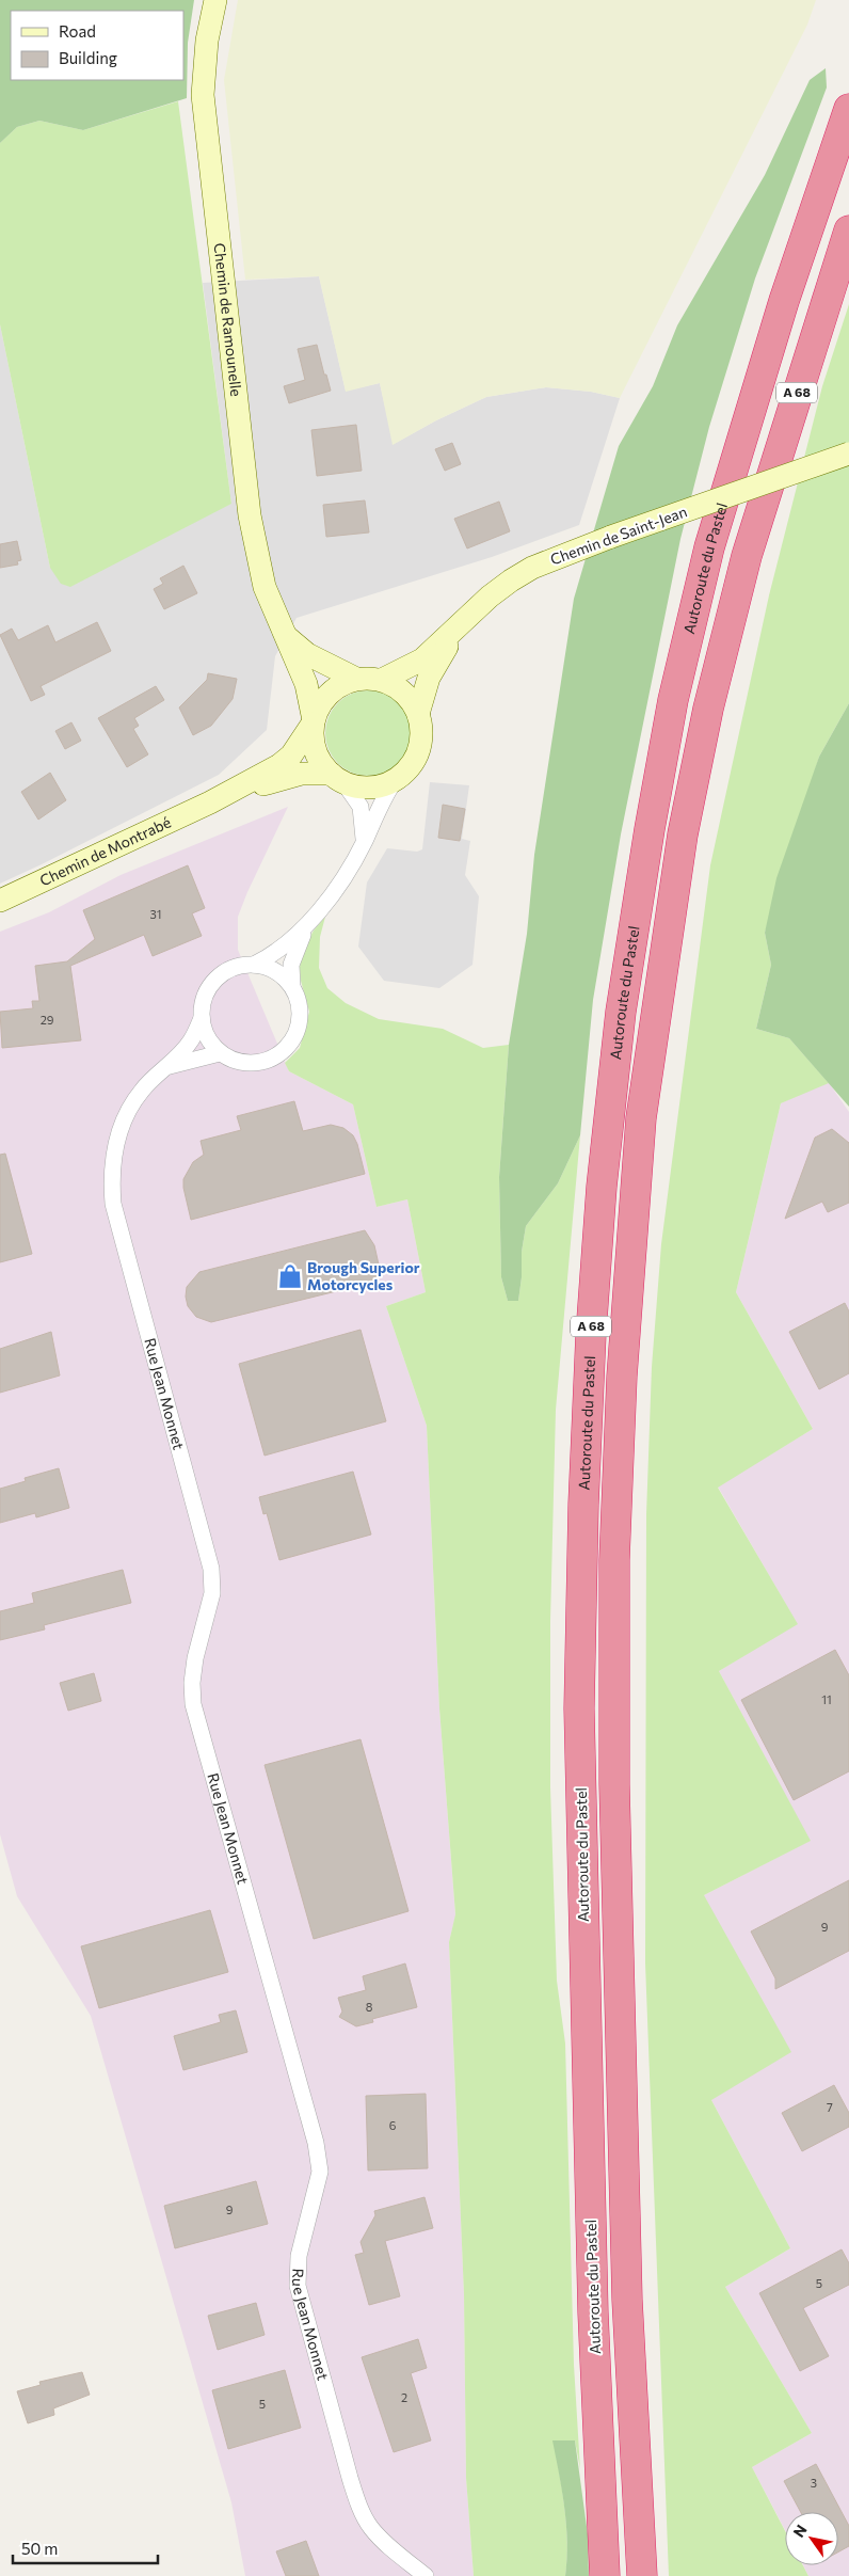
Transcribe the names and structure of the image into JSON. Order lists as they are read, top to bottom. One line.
{"streets":{"highway":["A 68","Autoroute du Pastel"],"street":["Chemin de Ramounelle","Chemin de Saint-Jean","Chemin de Montrabé","Rue Jean Monnet"]},"crossings":[["Chemin de Ramounelle","Chemin de Saint-Jean"],["Chemin de Ramounelle","Chemin de Montrabé"],["Chemin de Saint-Jean","Chemin de Montrabé"]],"places":{"shop":["Brough Superior Motorcycles"]},"house_numbers":["31","29","11","9","8","7","6","9","5","2","5","3"],"legend":["Road","Building"],"scale_bar":"50 m","north":"top left"}
